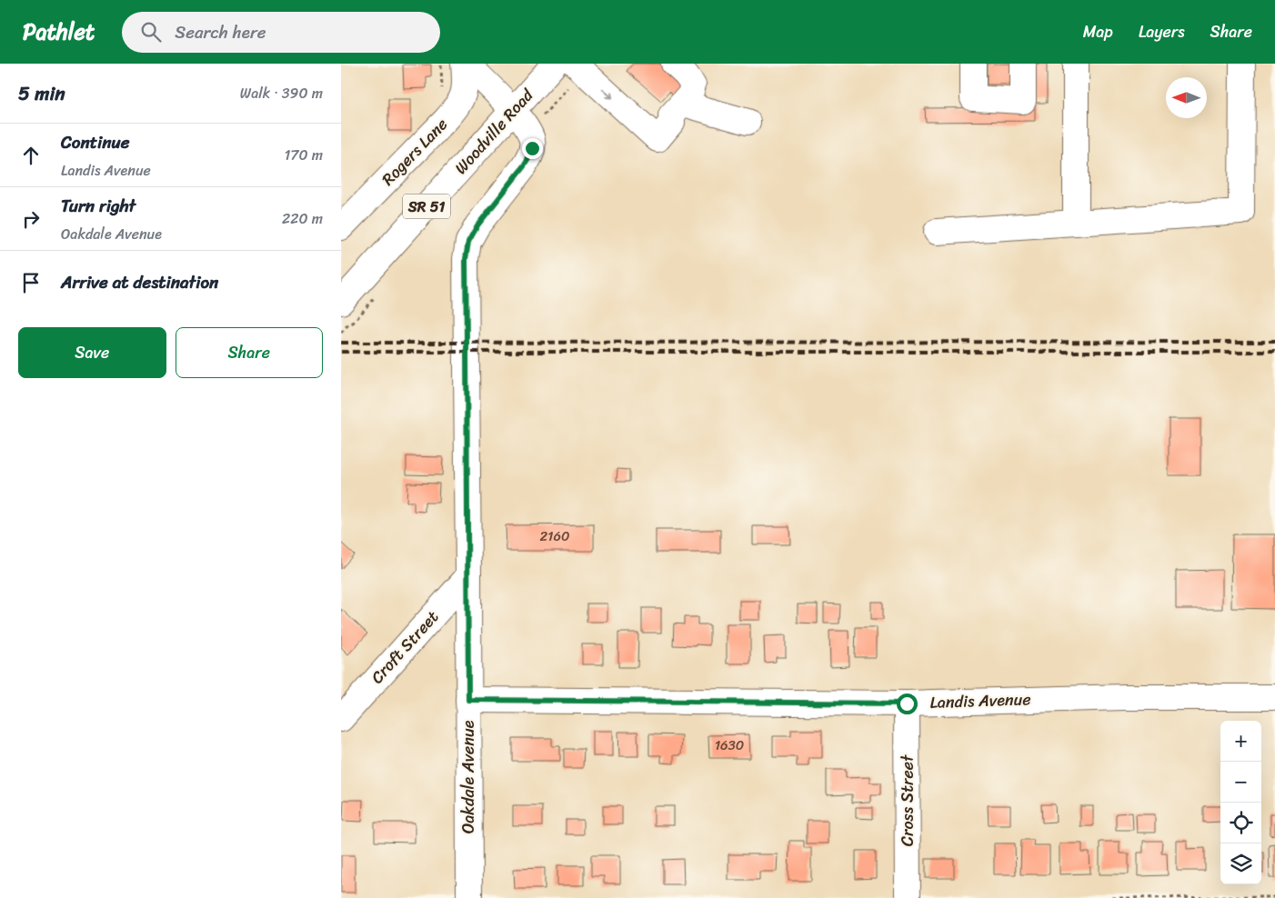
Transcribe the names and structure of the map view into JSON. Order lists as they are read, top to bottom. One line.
{"streets":{"street":["Woodville Road","Rogers Lane","SR 51","Croft Street","Landis Avenue","Oakdale Avenue","Cross Street"]},"crossings":[["Woodville Road","Oakdale Avenue"],["Rogers Lane","Oakdale Avenue"],["Croft Street","Oakdale Avenue"],["Landis Avenue","Oakdale Avenue"],["Landis Avenue","Cross Street"]],"house_numbers":["2160","1630"],"north":"left","page":{"header":"Pathlet","search":"Search here","nav":["Map","Layers","Share"],"heading":["5 min","Walk · 390 m"],"list":[["Continue","Landis Avenue","170 m"],["Turn right","Oakdale Avenue","220 m"],"Arrive at destination"],"buttons":["Save","Share"],"map_buttons":["+","−"]}}
